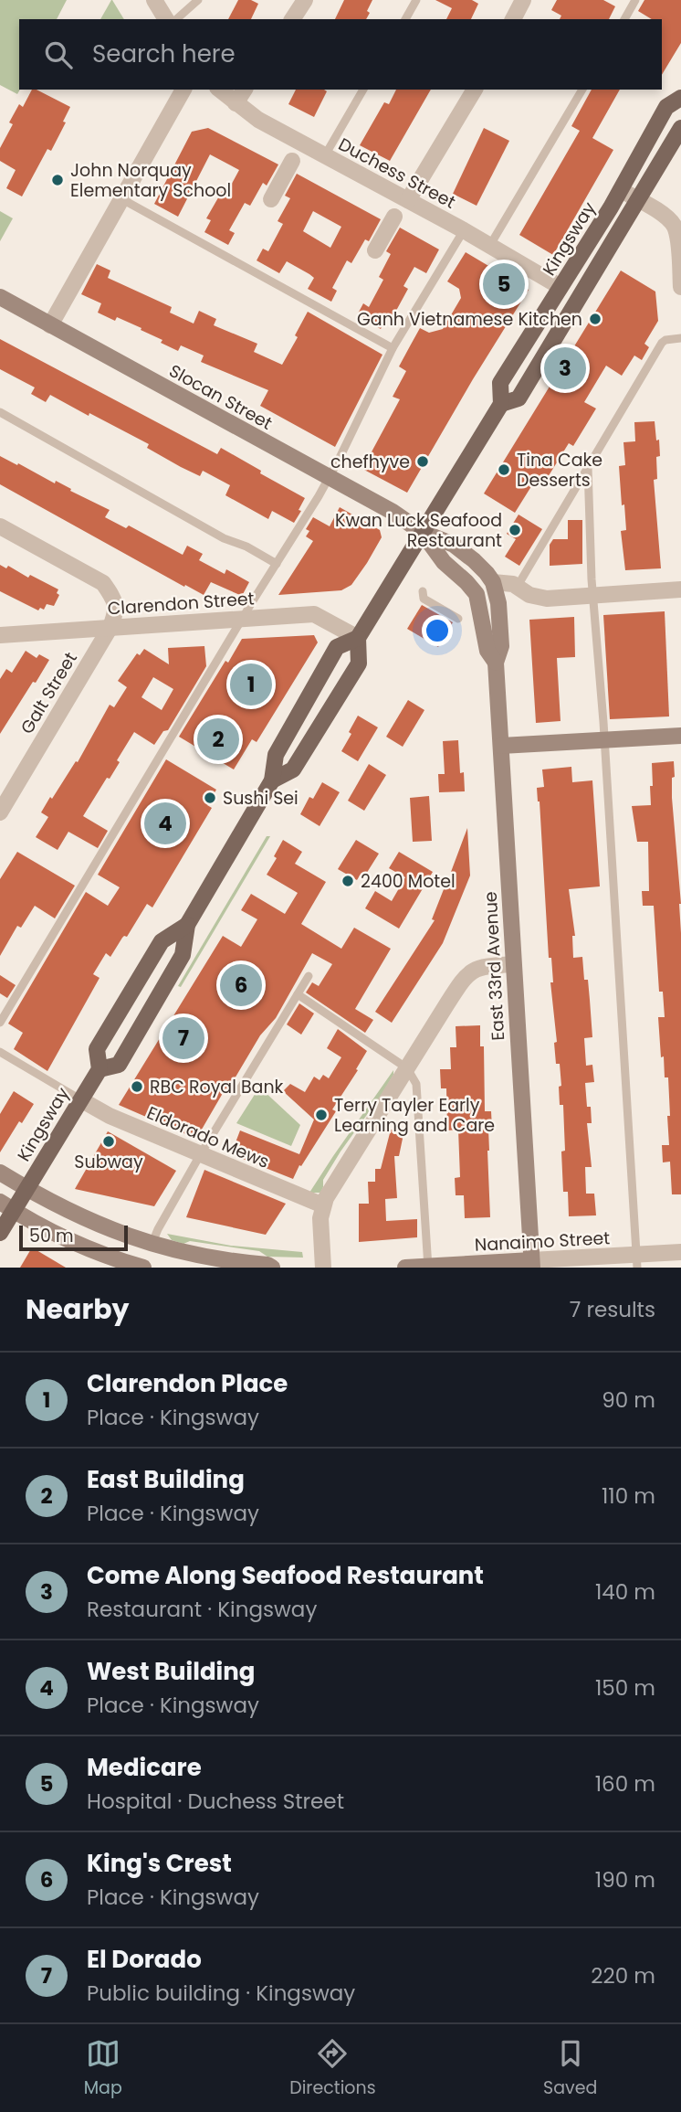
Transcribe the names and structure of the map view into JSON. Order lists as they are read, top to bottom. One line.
{"streets":{"main road":["Kingsway"],"street":["Duchess Street","Slocan Street","Clarendon Street","Galt Street","East 33rd Avenue","Eldorado Mews","Nanaimo Street"]},"crossings":[["Duchess Street","Kingsway"],["Kingsway","Slocan Street"],["Kingsway","Clarendon Street"],["Kingsway","Eldorado Mews"],["Slocan Street","East 33rd Avenue"],["Clarendon Street","Galt Street"],["East 33rd Avenue","Nanaimo Street"]],"places":["John Norquay Elementary School","Ganh Vietnamese Kitchen","chefhyve","Tina Cake Desserts","Kwan Luck Seafood Restaurant","Sushi Sei","2400 Motel","RBC Royal Bank","Terry Tayler Early Learning and Care","Subway"],"scale_bar":"50 m","page":{"search":"Search here","pins":["5","3","1","2","4","6","7"],"scale":"50 m","heading":["Nearby","7 results"],"list":[{"mark":"1","name":"Clarendon Place","note":"Place · Kingsway","value":"90 m"},{"mark":"2","name":"East Building","note":"Place · Kingsway","value":"110 m"},{"mark":"3","name":"Come Along Seafood Restaurant","note":"Restaurant · Kingsway","value":"140 m"},{"mark":"4","name":"West Building","note":"Place · Kingsway","value":"150 m"},{"mark":"5","name":"Medicare","note":"Hospital · Duchess Street","value":"160 m"},{"mark":"6","name":"King's Crest","note":"Place · Kingsway","value":"190 m"},{"mark":"7","name":"El Dorado","note":"Public building · Kingsway","value":"220 m"}],"nav":["Map","Directions","Saved"]}}
